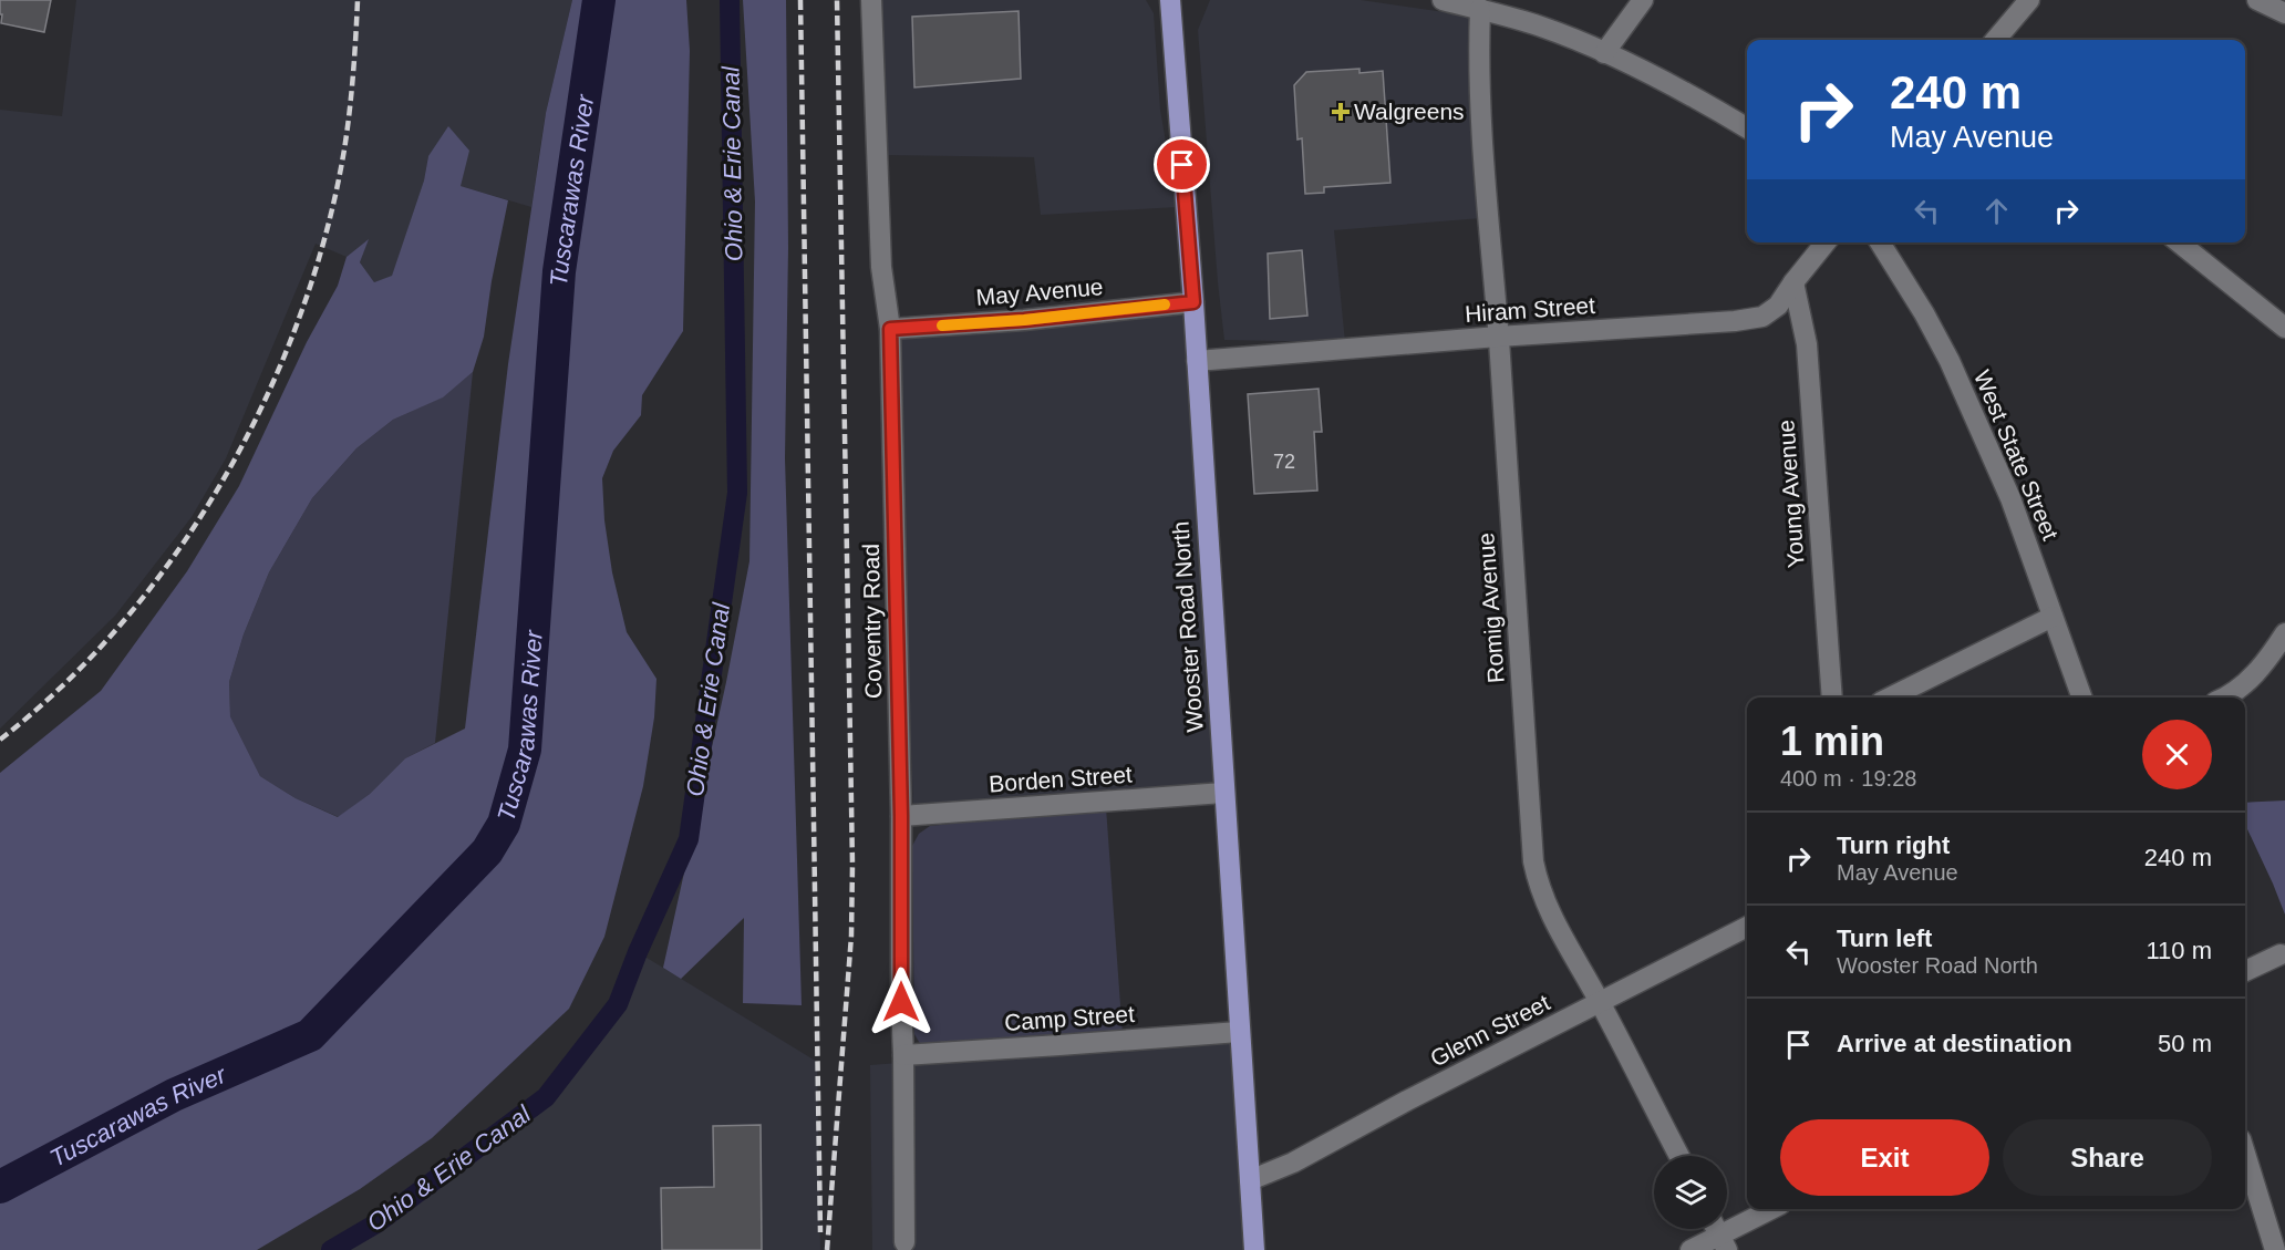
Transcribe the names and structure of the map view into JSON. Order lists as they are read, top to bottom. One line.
{"streets":{"main road":["Wooster Road North"],"street":["May Avenue","Hiram Street","West State Street","Young Avenue","Romig Avenue","Coventry Road","Borden Street","Camp Street","Glenn Street"]},"crossings":[["May Avenue","Coventry Road"],["May Avenue","Wooster Road North"],["Hiram Street","Young Avenue"],["Hiram Street","Romig Avenue"],["Hiram Street","Wooster Road North"],["Romig Avenue","Glenn Street"],["Coventry Road","Borden Street"],["Coventry Road","Camp Street"],["Wooster Road North","Borden Street"],["Wooster Road North","Camp Street"],["Wooster Road North","Glenn Street"]],"water":["Ohio & Erie Canal","Tuscarawas River"],"places":{"health":["Walgreens"]},"house_numbers":["72"],"page":{"turn":["240 m","May Avenue"],"heading":["1 min","400 m · 19:28"],"list":[{"name":"Turn right","note":"May Avenue","value":"240 m"},{"name":"Turn left","note":"Wooster Road North","value":"110 m"},{"name":"Arrive at destination","value":"50 m"}],"buttons":["Exit","Share"]}}
